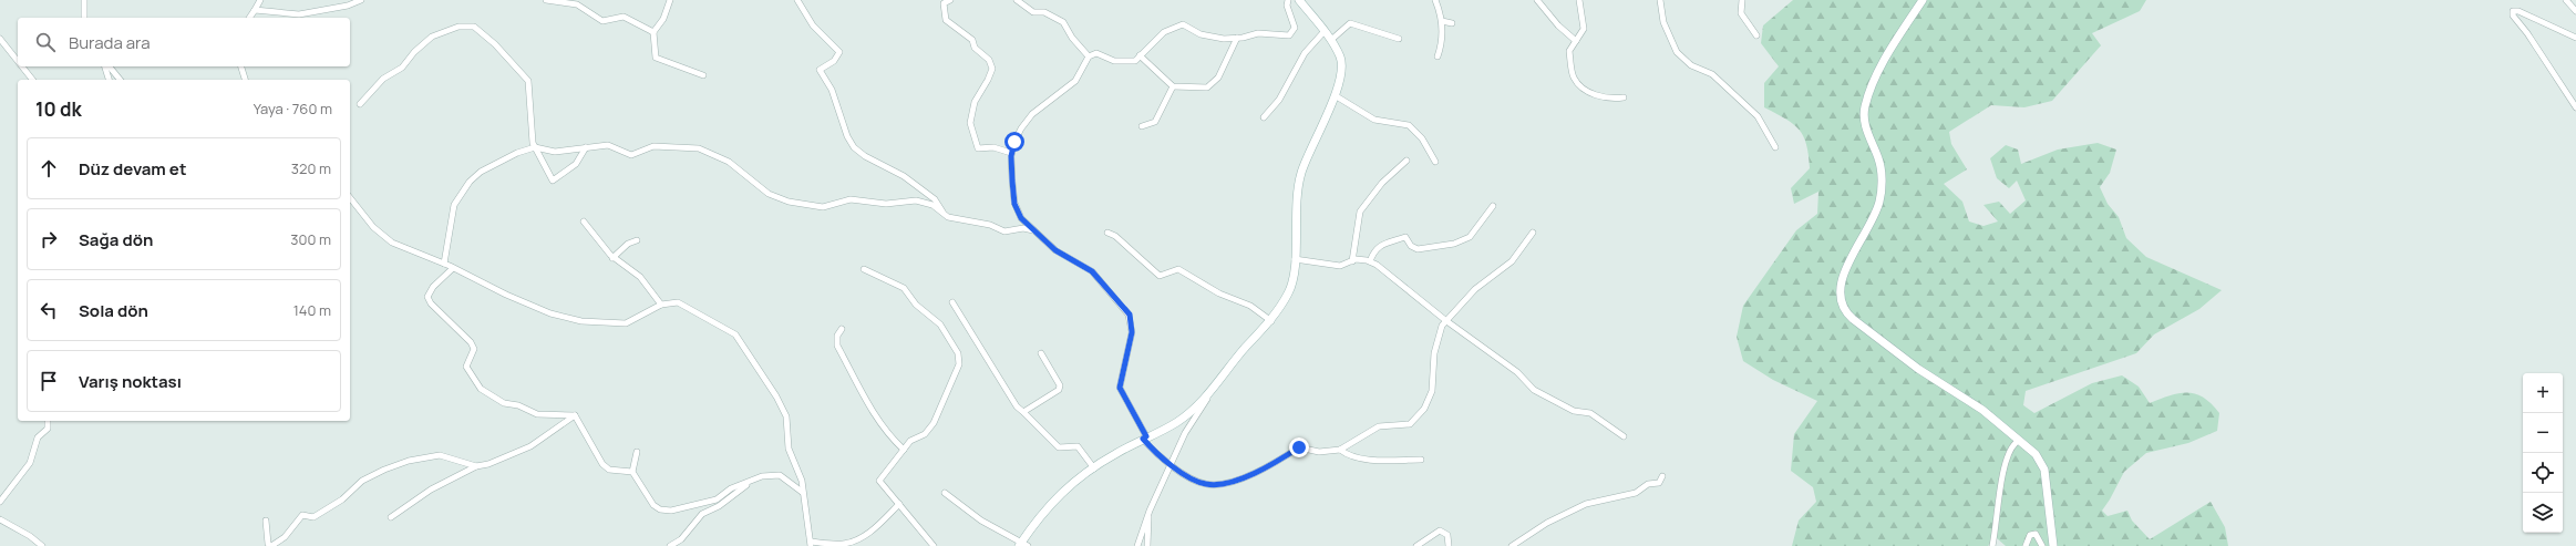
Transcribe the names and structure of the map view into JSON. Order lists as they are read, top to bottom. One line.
{"page":{"search":"Burada ara","heading":["10 dk","Yaya · 760 m"],"list":[["Düz devam et","320 m"],["Sağa dön","300 m"],["Sola dön","140 m"],"Varış noktası"],"map_buttons":["+","−"]}}
